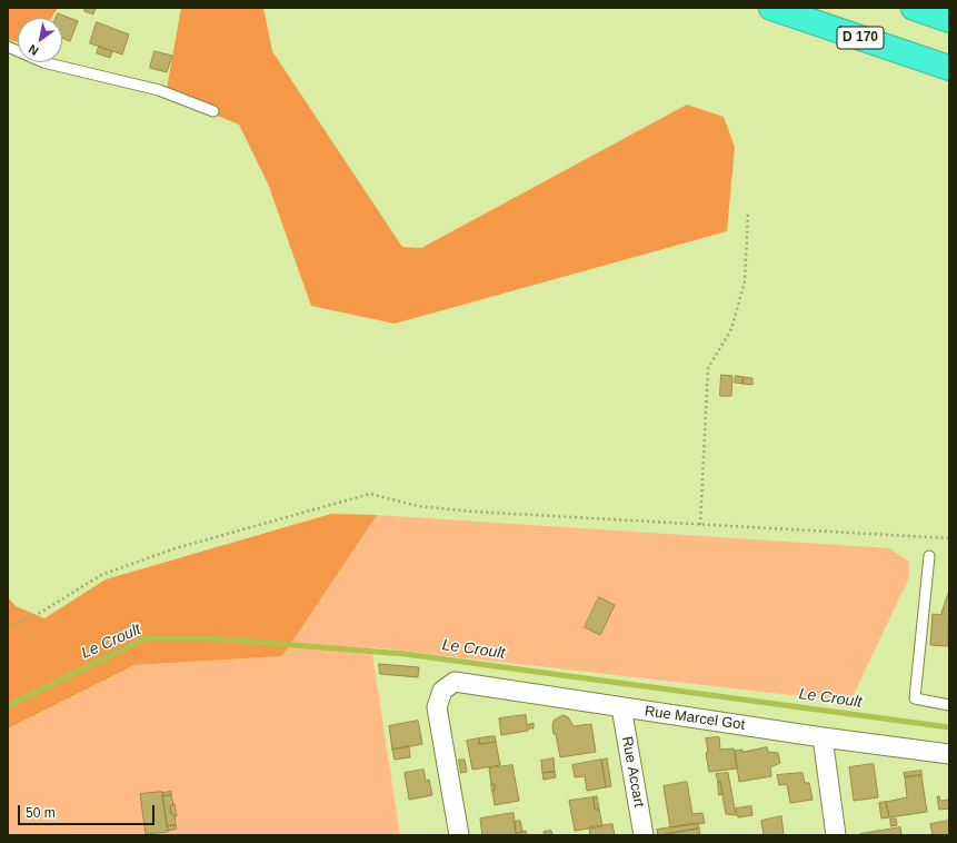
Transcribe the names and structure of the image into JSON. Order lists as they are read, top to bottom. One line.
{"streets":{"highway":["D 170"],"street":["Rue Marcel Got","Rue Accart"]},"crossings":[["Rue Marcel Got","Rue Accart"]],"water":["Le Croult"],"scale_bar":"50 m","north":"bottom left"}
